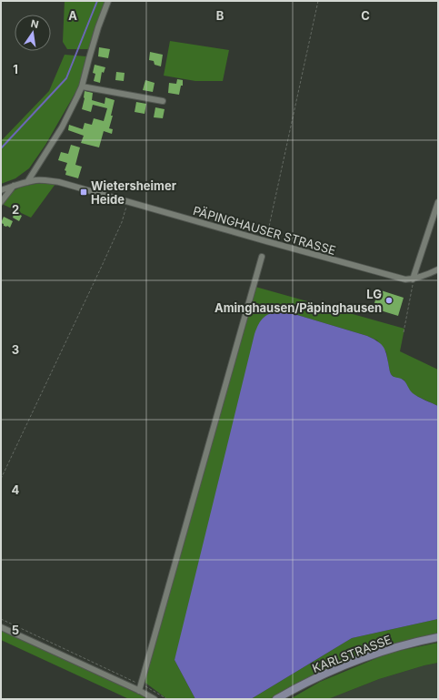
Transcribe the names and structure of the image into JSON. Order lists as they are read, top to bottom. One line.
{"streets":{"street":["PÄPINGHAUSER STRASSE","KARLSTRASSE"]},"places":{"transit":["Wietersheimer Heide"],"other":["LG Aminghausen/Päpinghausen"]},"north":"top","grid":{"columns":["A","B","C"],"rows":["1","2","3","4","5"]}}
